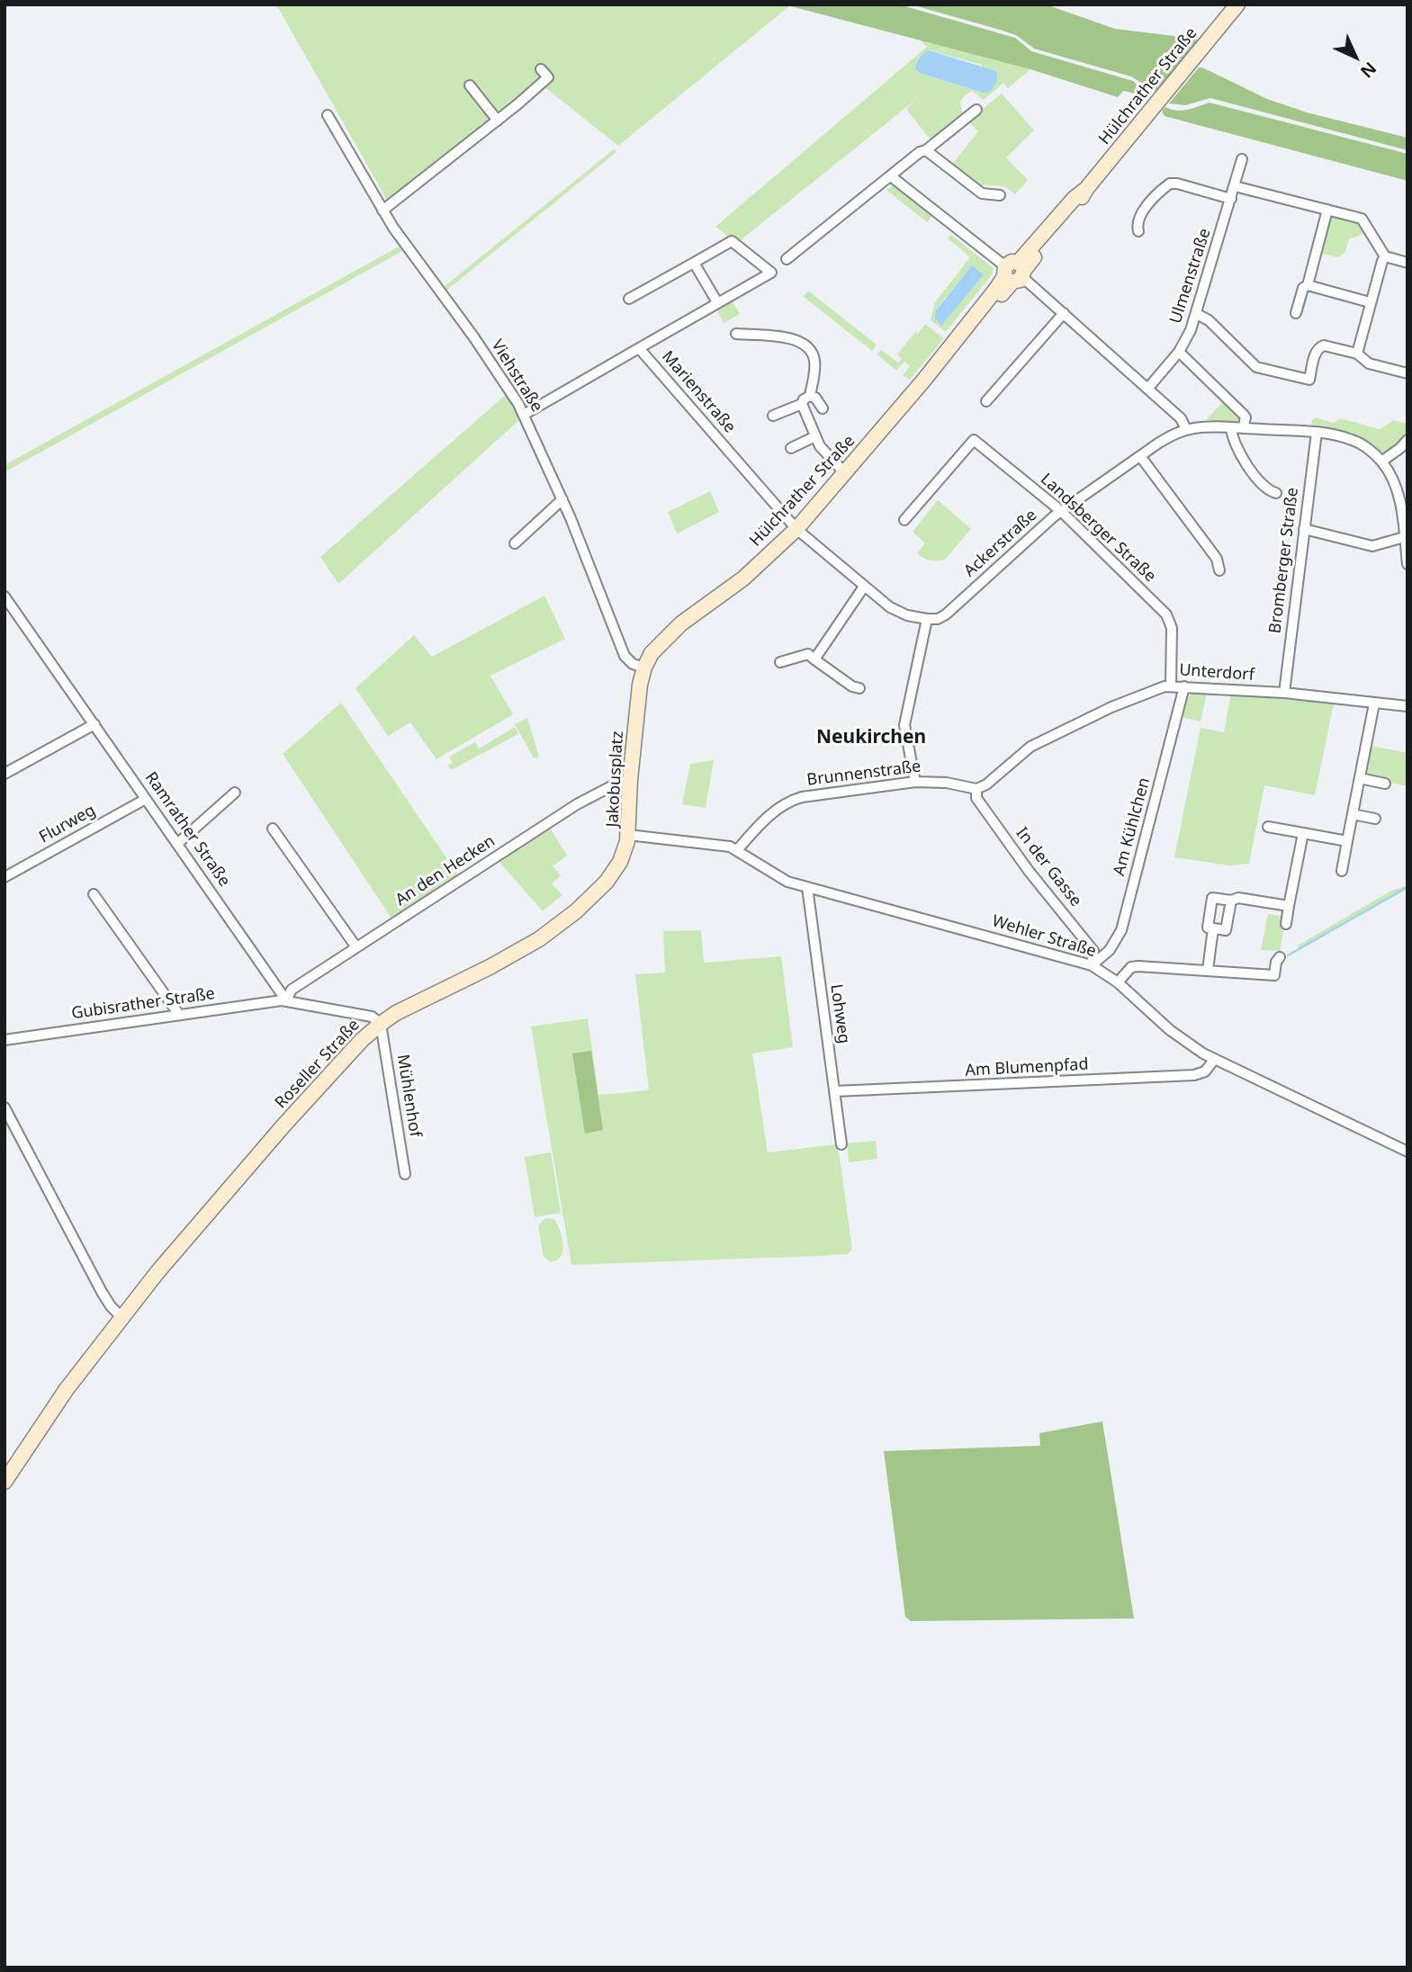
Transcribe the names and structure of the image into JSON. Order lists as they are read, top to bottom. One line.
{"streets":{"street":["Hülchrather Straße","Ulmenstraße","Viehstraße","Marienstraße","Landsberger Straße","Ackerstraße","Bromberger Straße","Unterdorf","Brunnenstraße","Jakobusplatz","Flurweg","Am Kühlchen","Ramrather Straße","In der Gasse","An den Hecken","Wehler Straße","Gubisrather Straße","Lohweg","Roseller Straße","Am Blumenpfad","Mühlenhof"]},"crossings":[["Hülchrather Straße","Viehstraße"],["Hülchrather Straße","Marienstraße"],["Hülchrather Straße","Jakobusplatz"],["Viehstraße","Marienstraße"],["Viehstraße","Jakobusplatz"],["Marienstraße","Ackerstraße"],["Landsberger Straße","Ackerstraße"],["Landsberger Straße","Unterdorf"],["Ackerstraße","Bromberger Straße"],["Bromberger Straße","Unterdorf"],["Unterdorf","Brunnenstraße"],["Unterdorf","Am Kühlchen"],["Unterdorf","In der Gasse"],["Brunnenstraße","Jakobusplatz"],["Brunnenstraße","In der Gasse"],["Jakobusplatz","An den Hecken"],["Jakobusplatz","Wehler Straße"],["Jakobusplatz","Roseller Straße"],["Flurweg","Ramrather Straße"],["Am Kühlchen","In der Gasse"],["Am Kühlchen","Wehler Straße"],["Ramrather Straße","An den Hecken"],["Ramrather Straße","Gubisrather Straße"],["In der Gasse","Wehler Straße"],["An den Hecken","Gubisrather Straße"],["Wehler Straße","Lohweg"],["Wehler Straße","Am Blumenpfad"],["Lohweg","Am Blumenpfad"],["Roseller Straße","Mühlenhof"]],"districts":["Neukirchen"],"north":"bottom right"}
